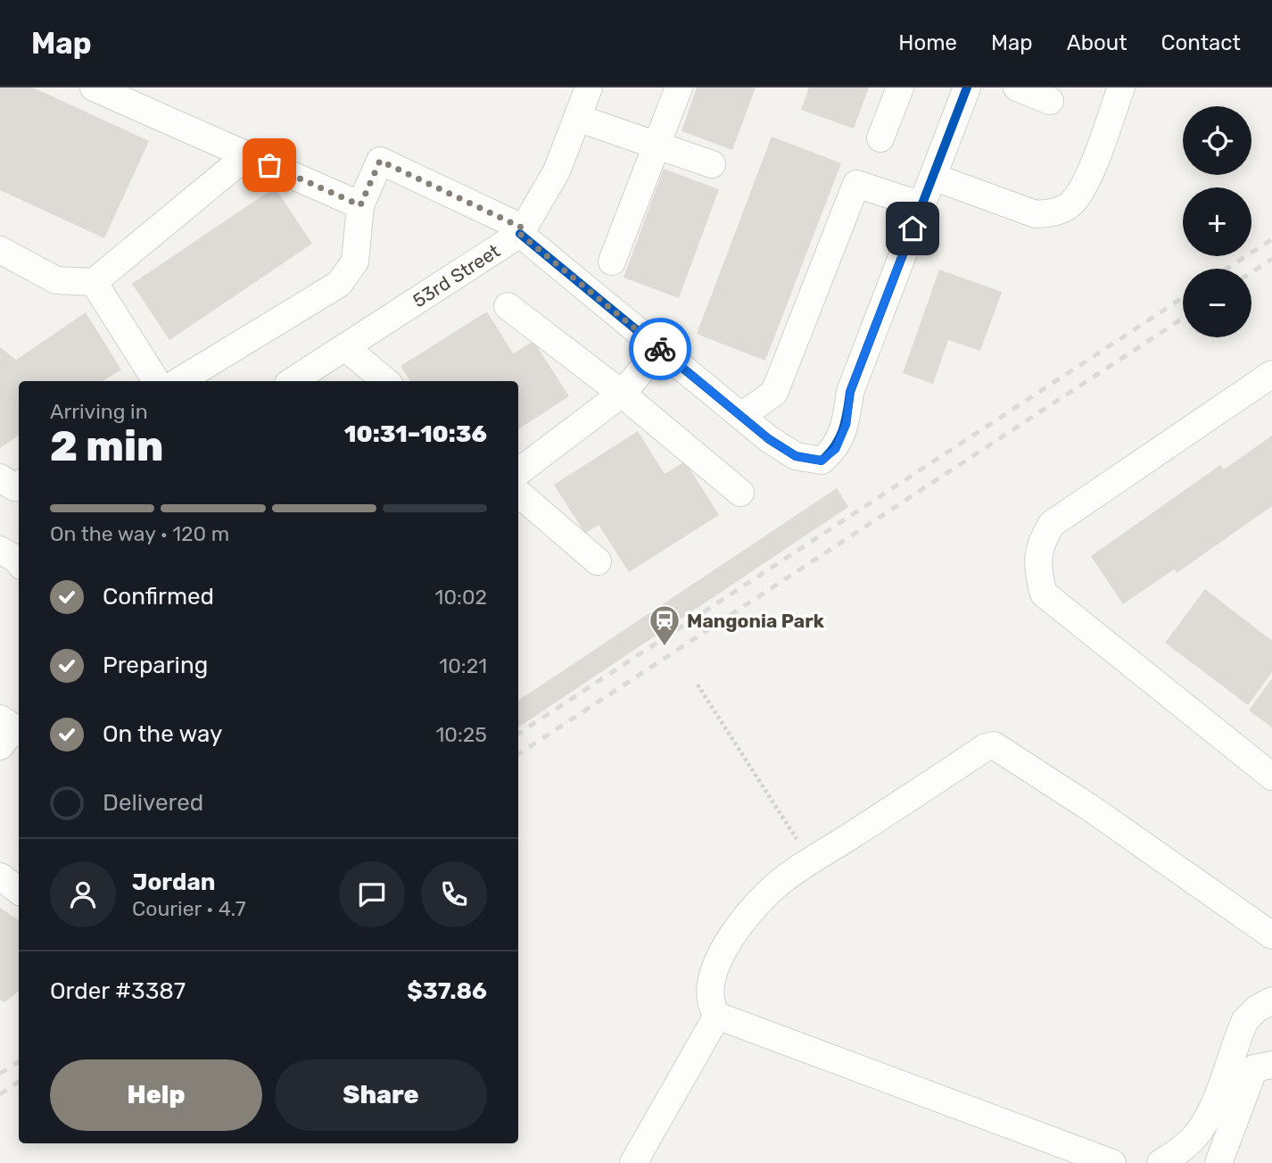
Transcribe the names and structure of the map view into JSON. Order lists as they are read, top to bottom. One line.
{"streets":{"street":["53rd Street"]},"places":{"station":["Mangonia Park"]},"page":{"header":"Map","nav":["Home","Map","About","Contact"],"map_buttons":["+","−"],"heading":["2 min","Arriving in","10:31–10:36"],"panel":["Jordan","Courier · 4.7","Order #3387","$37.86"],"bar":"On the way · 120 m","list":[["Confirmed","10:02"],["Preparing","10:21"],["On the way","10:25"],"Delivered"],"buttons":["Help","Share"]}}
